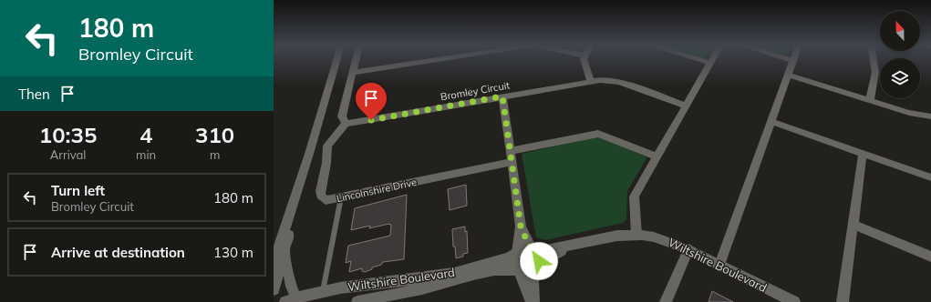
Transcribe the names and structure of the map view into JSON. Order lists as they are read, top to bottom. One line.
{"streets":{"street":["Bromley Circuit","Lincolnshire Drive","Wiltshire Boulevard"]},"crossings":[["Bromley Circuit","Lincolnshire Drive"]],"north":"top","page":{"turn":["180 m","Bromley Circuit"],"then":"Then","eta":["10:35","Arrival","4","min","310","m"],"list":[{"name":"Turn left","note":"Bromley Circuit","value":"180 m"},{"name":"Arrive at destination","value":"130 m"}]}}
